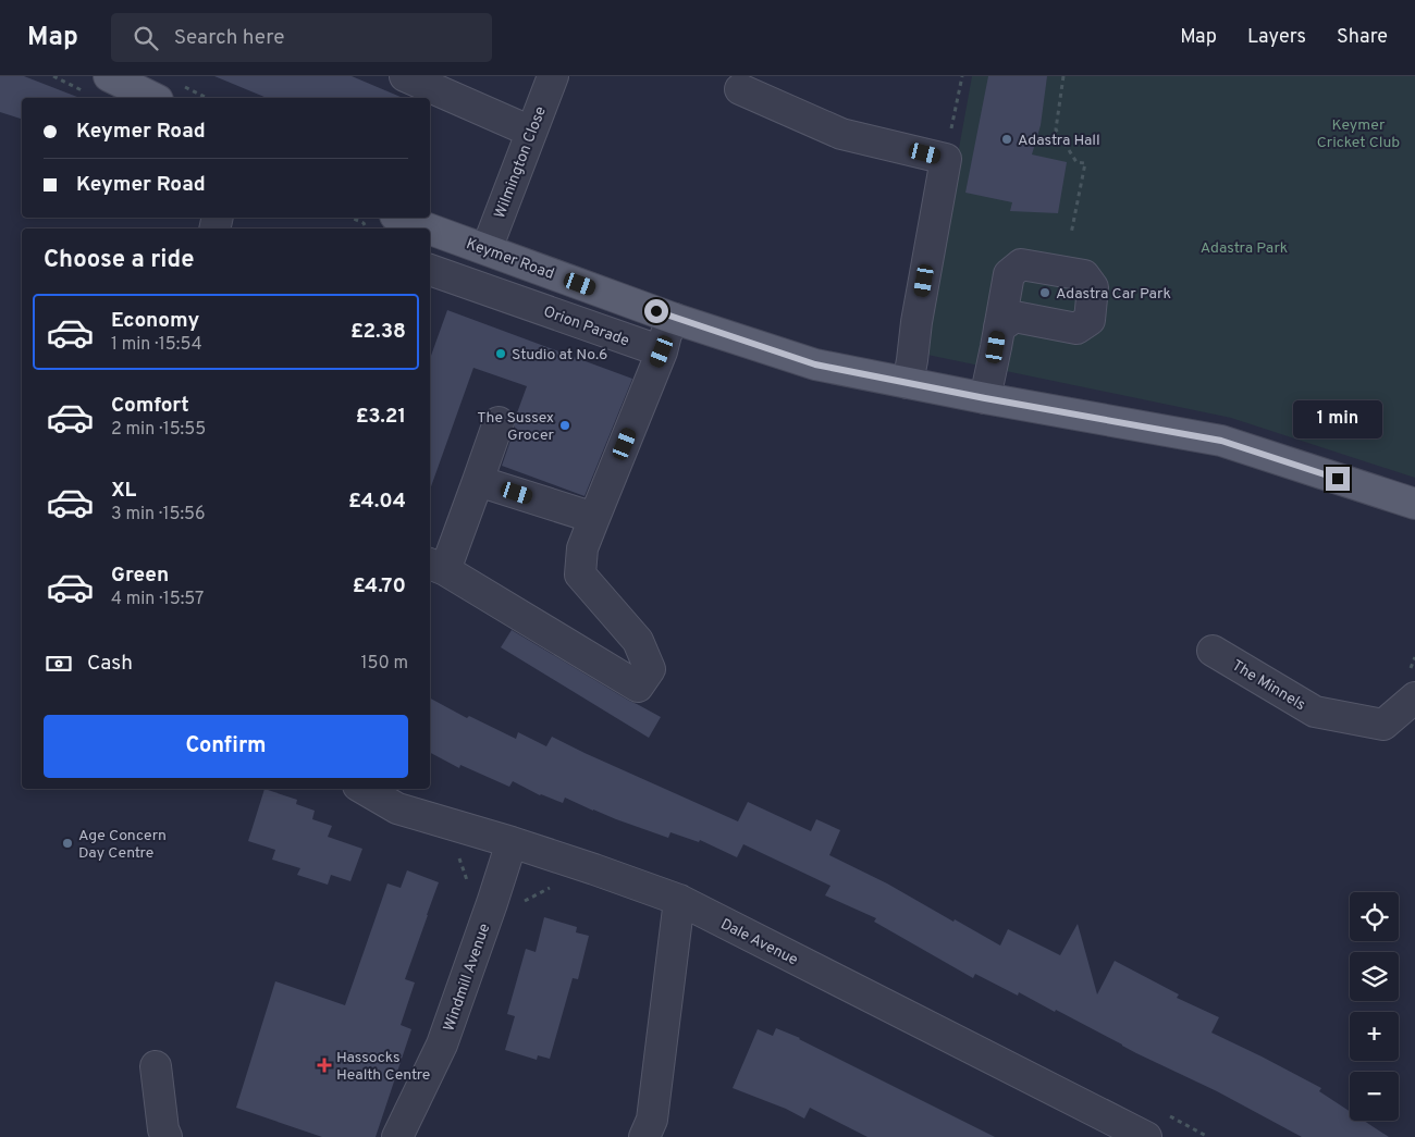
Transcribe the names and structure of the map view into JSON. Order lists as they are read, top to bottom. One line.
{"streets":{"main road":["Keymer Road"],"street":["Wilmington Close","Orion Parade","The Minnels","Dale Avenue","Windmill Avenue"]},"crossings":[["Wilmington Close","Keymer Road"],["Dale Avenue","Windmill Avenue"]],"parks":["Keymer Cricket Club","Adastra Park"],"places":{"other":["Adastra Hall","Adastra Car Park","Studio at No.6","The Sussex Grocer","Age Concern Day Centre"],"health":["Hassocks Health Centre"]},"page":{"header":"Map","search":"Search here","nav":["Map","Layers","Share"],"banner":["Keymer Road","Keymer Road"],"heading":"Choose a ride","list":[{"name":"Economy","note":"1 min · 15:54","value":"£2.38"},{"name":"Comfort","note":"2 min · 15:55","value":"£3.21"},{"name":"XL","note":"3 min · 15:56","value":"£4.04"},{"name":"Green","note":"4 min · 15:57","value":"£4.70"}],"bubble":"1 min","pay":["Cash","150 m"],"buttons":"Confirm","map_buttons":["+","−"]}}
